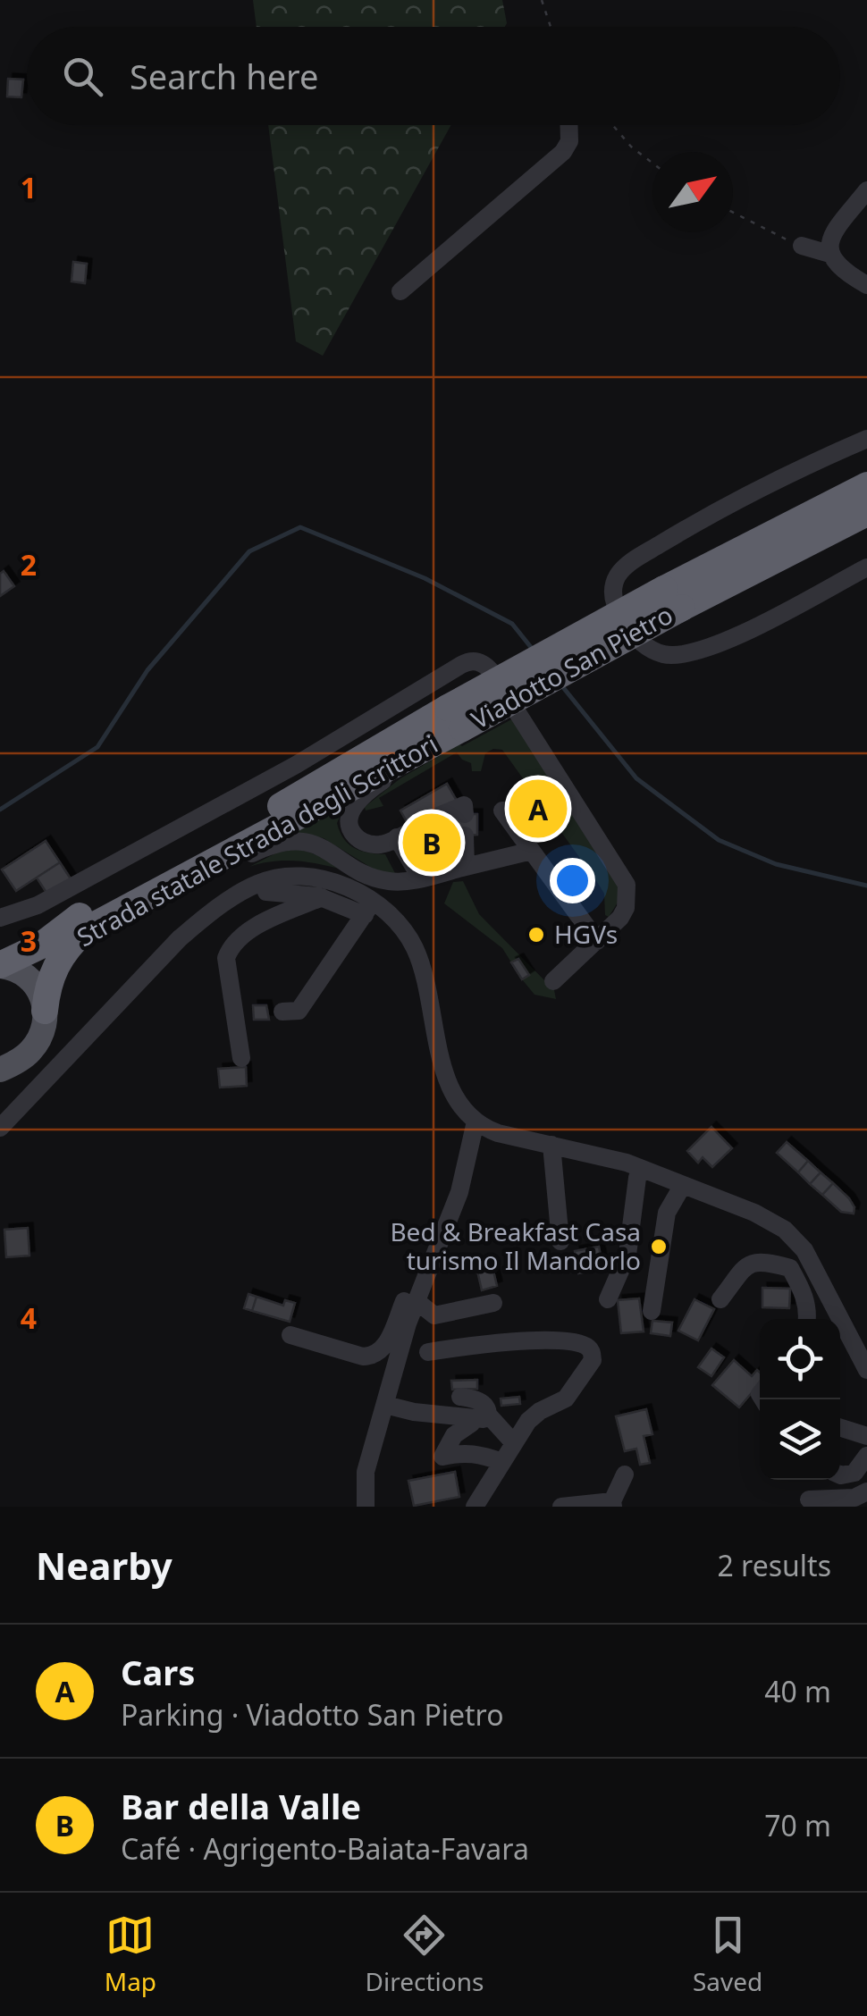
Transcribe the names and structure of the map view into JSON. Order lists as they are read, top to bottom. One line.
{"streets":{"highway":["Viadotto San Pietro","Strada statale Strada degli Scrittori"]},"crossings":[["Viadotto San Pietro","Strada statale Strada degli Scrittori"]],"places":["HGVs","Bed & Breakfast Casa turismo Il Mandorlo"],"north":"top right","page":{"search":"Search here","pins":["A","B"],"heading":["Nearby","2 results"],"list":[{"mark":"A","name":"Cars","note":"Parking · Viadotto San Pietro","value":"40 m"},{"mark":"B","name":"Bar della Valle","note":"Café · Agrigento-Baiata-Favara","value":"70 m"}],"nav":["Map","Directions","Saved"]},"grid":{"rows":["1","2","3","4"]}}
